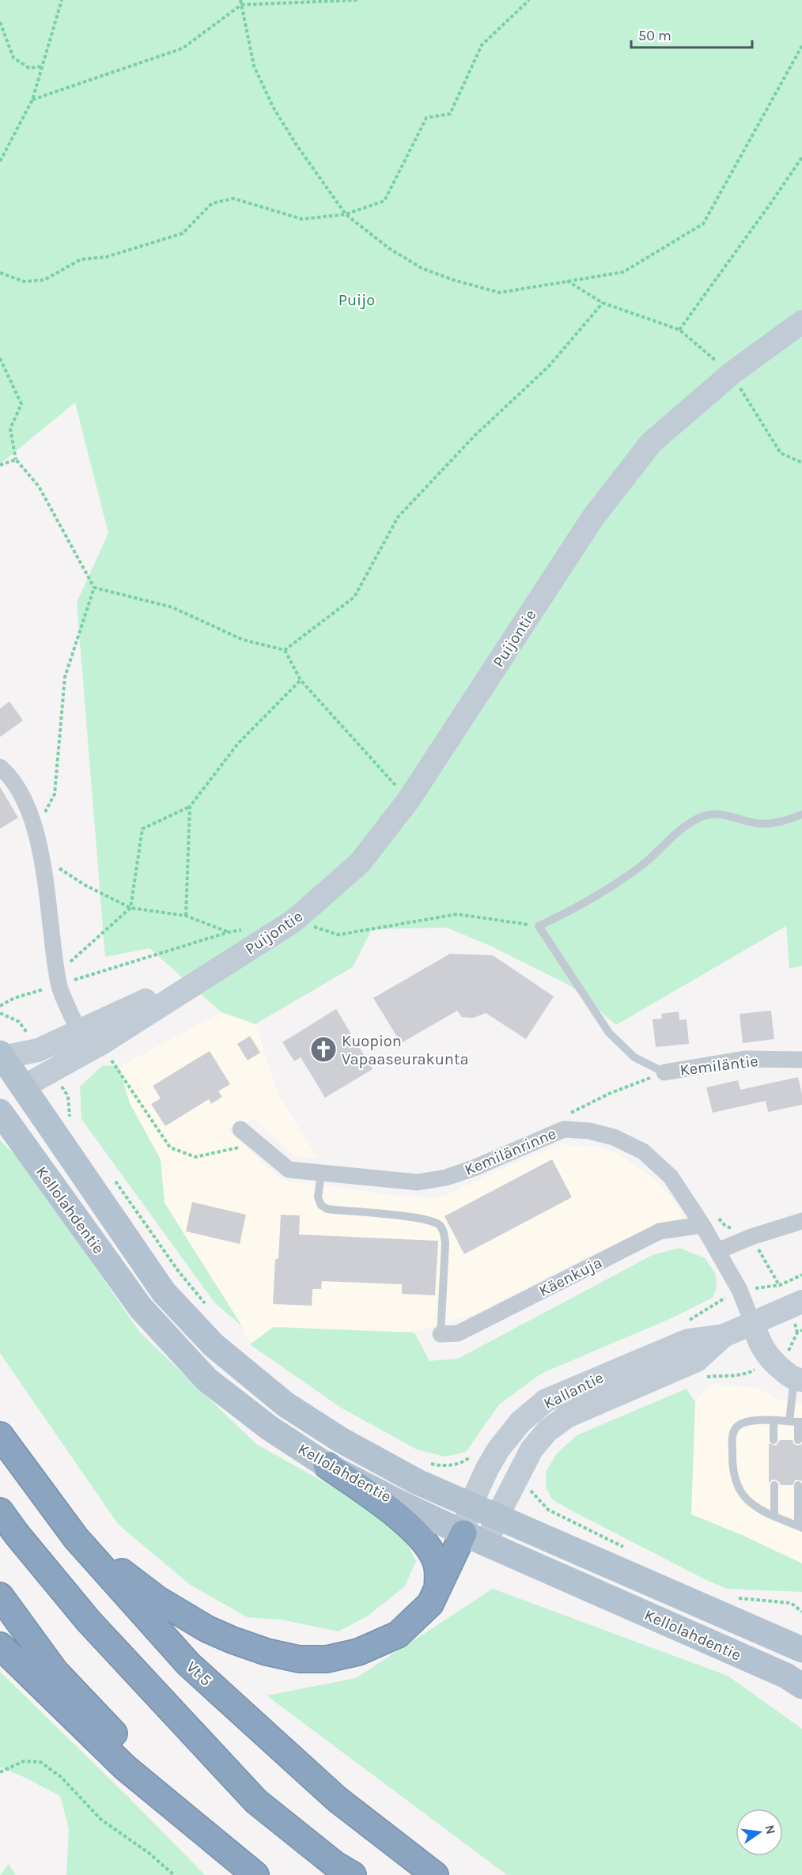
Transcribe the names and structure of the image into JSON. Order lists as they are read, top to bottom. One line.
{"streets":{"highway":["Vt 5"],"main road":["Kellolahdentie"],"street":["Puijontie","Kemiläntie","Kemilänrinne","Käenkuja","Kallantie"]},"crossings":[["Puijontie","Kellolahdentie"],["Kemilänrinne","Käenkuja"],["Kemilänrinne","Kallantie"],["Kellolahdentie","Kallantie"]],"parks":["Puijo"],"places":{"church":["Kuopion Vapaaseurakunta"]},"scale_bar":"50 m","north":"right"}
